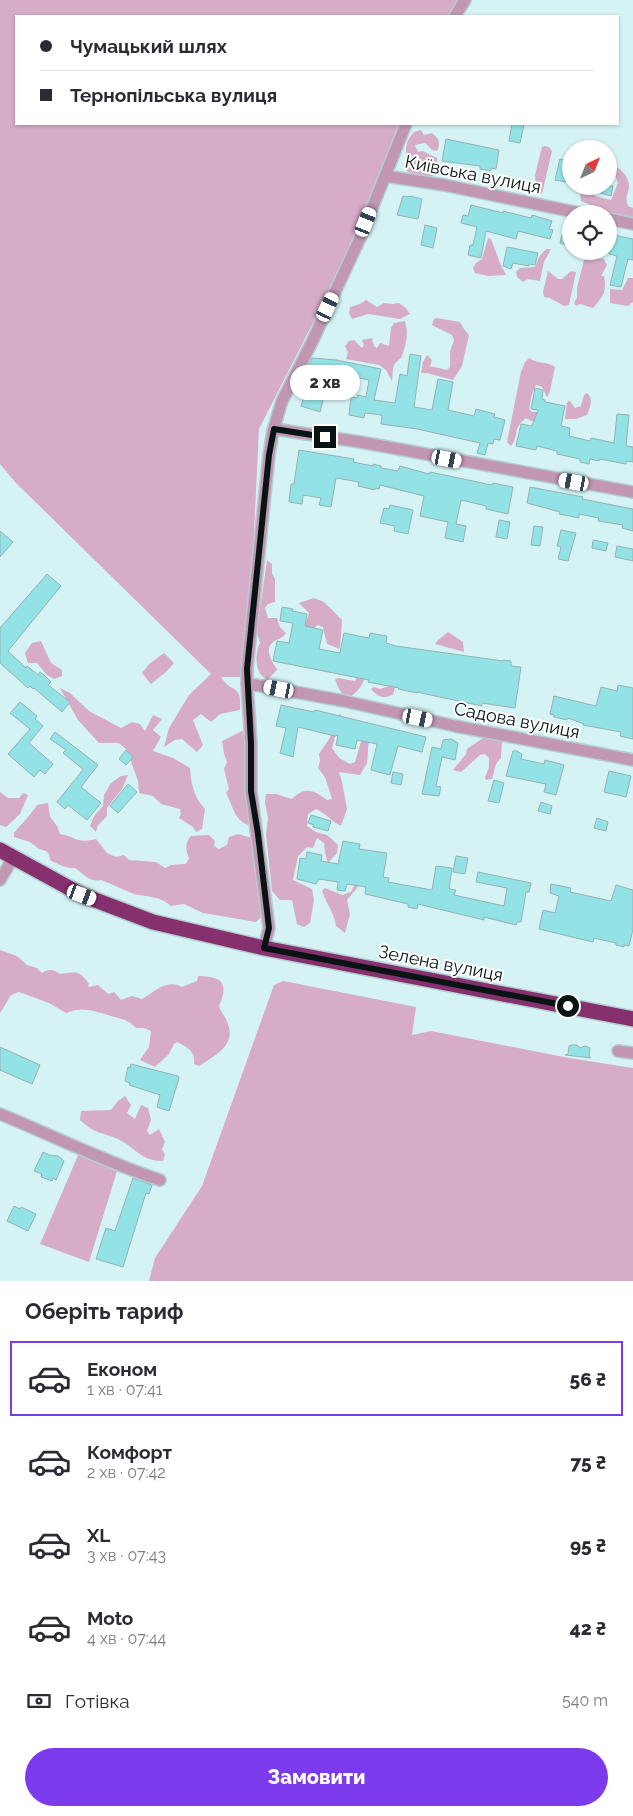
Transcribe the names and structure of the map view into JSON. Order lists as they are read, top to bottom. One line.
{"streets":{"highway":["Зелена вулиця"],"street":["Київська вулиця","Садова вулиця"]},"north":"top right","page":{"banner":["Чумацький шлях","Тернопільська вулиця"],"bubble":"2 хв","heading":"Оберіть тариф","list":[{"name":"Економ","note":"1 хв · 07:41","value":"56 ₴"},{"name":"Комфорт","note":"2 хв · 07:42","value":"75 ₴"},{"name":"XL","note":"3 хв · 07:43","value":"95 ₴"},{"name":"Moto","note":"4 хв · 07:44","value":"42 ₴"}],"pay":["Готівка","540 m"],"buttons":"Замовити"}}
